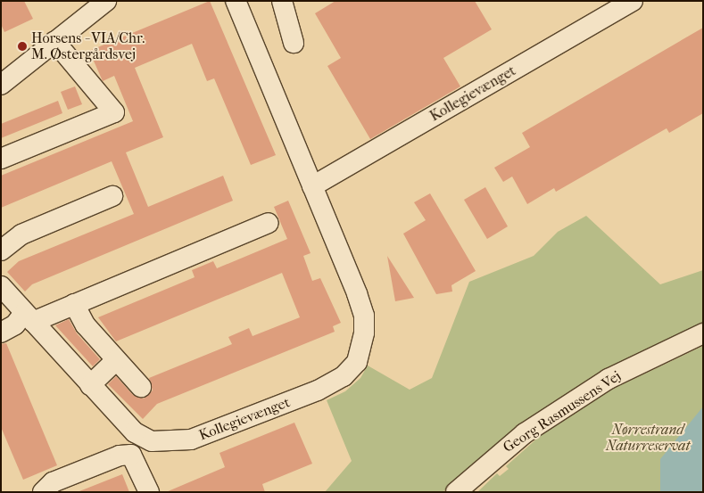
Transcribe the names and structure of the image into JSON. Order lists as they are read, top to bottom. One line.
{"streets":{"street":["Kollegievænget","Georg Rasmussens Vej"]},"parks":["Nørrestrand Naturreservat"],"places":["Horsens - VIA/Chr. M. Østergårdsvej"]}
